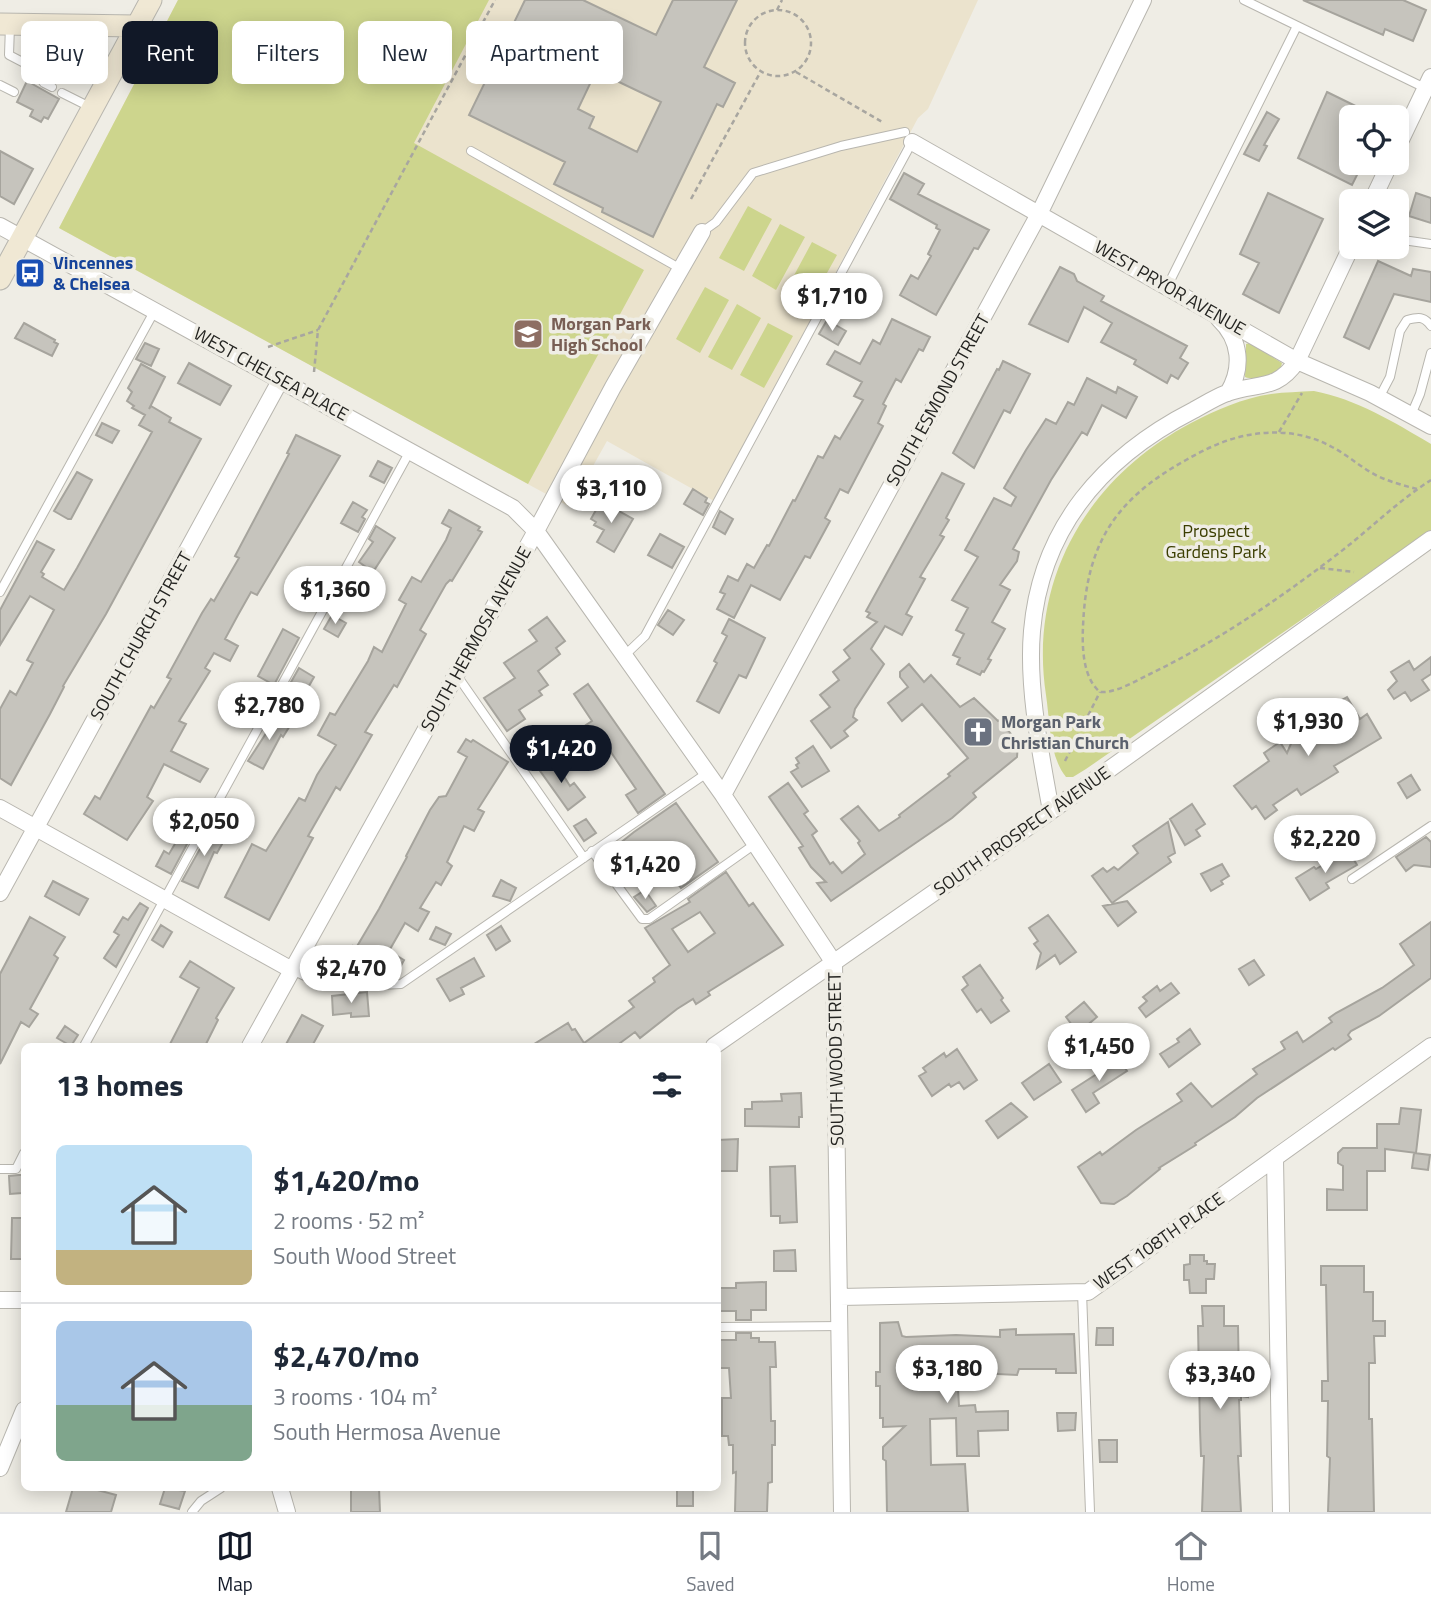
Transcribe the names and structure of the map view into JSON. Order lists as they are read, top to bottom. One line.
{"streets":{"street":["WEST PRYOR AVENUE","WEST CHELSEA PLACE","SOUTH ESMOND STREET","SOUTH CHURCH STREET","SOUTH HERMOSA AVENUE","SOUTH PROSPECT AVENUE","SOUTH WOOD STREET","WEST 108TH PLACE"]},"crossings":[["WEST PRYOR AVENUE","SOUTH ESMOND STREET"],["WEST CHELSEA PLACE","SOUTH CHURCH STREET"],["WEST CHELSEA PLACE","SOUTH HERMOSA AVENUE"],["WEST CHELSEA PLACE","SOUTH WOOD STREET"],["SOUTH ESMOND STREET","SOUTH WOOD STREET"],["SOUTH HERMOSA AVENUE","SOUTH WOOD STREET"],["SOUTH PROSPECT AVENUE","SOUTH WOOD STREET"],["SOUTH WOOD STREET","WEST 108TH PLACE"]],"parks":["Prospect Gardens Park"],"places":{"bus stop":["Vincennes & Chelsea"],"school or university":["Morgan Park High School"],"church":["Morgan Park Christian Church"]},"page":{"chip":["Buy","Rent","Filters","New","Apartment"],"price":["$1,710","$3,110","$1,360","$2,780","$1,930","$1,420","$2,050","$2,220","$1,420","$2,470","$1,450","$3,180","$3,340"],"heading":"13 homes","list":[{"name":"$1,420/mo","note":"2 rooms · 52 m² · South Wood Street"},{"name":"$2,470/mo","note":"3 rooms · 104 m² · South Hermosa Avenue"}],"tabs":["Map","Saved","Home"]}}
